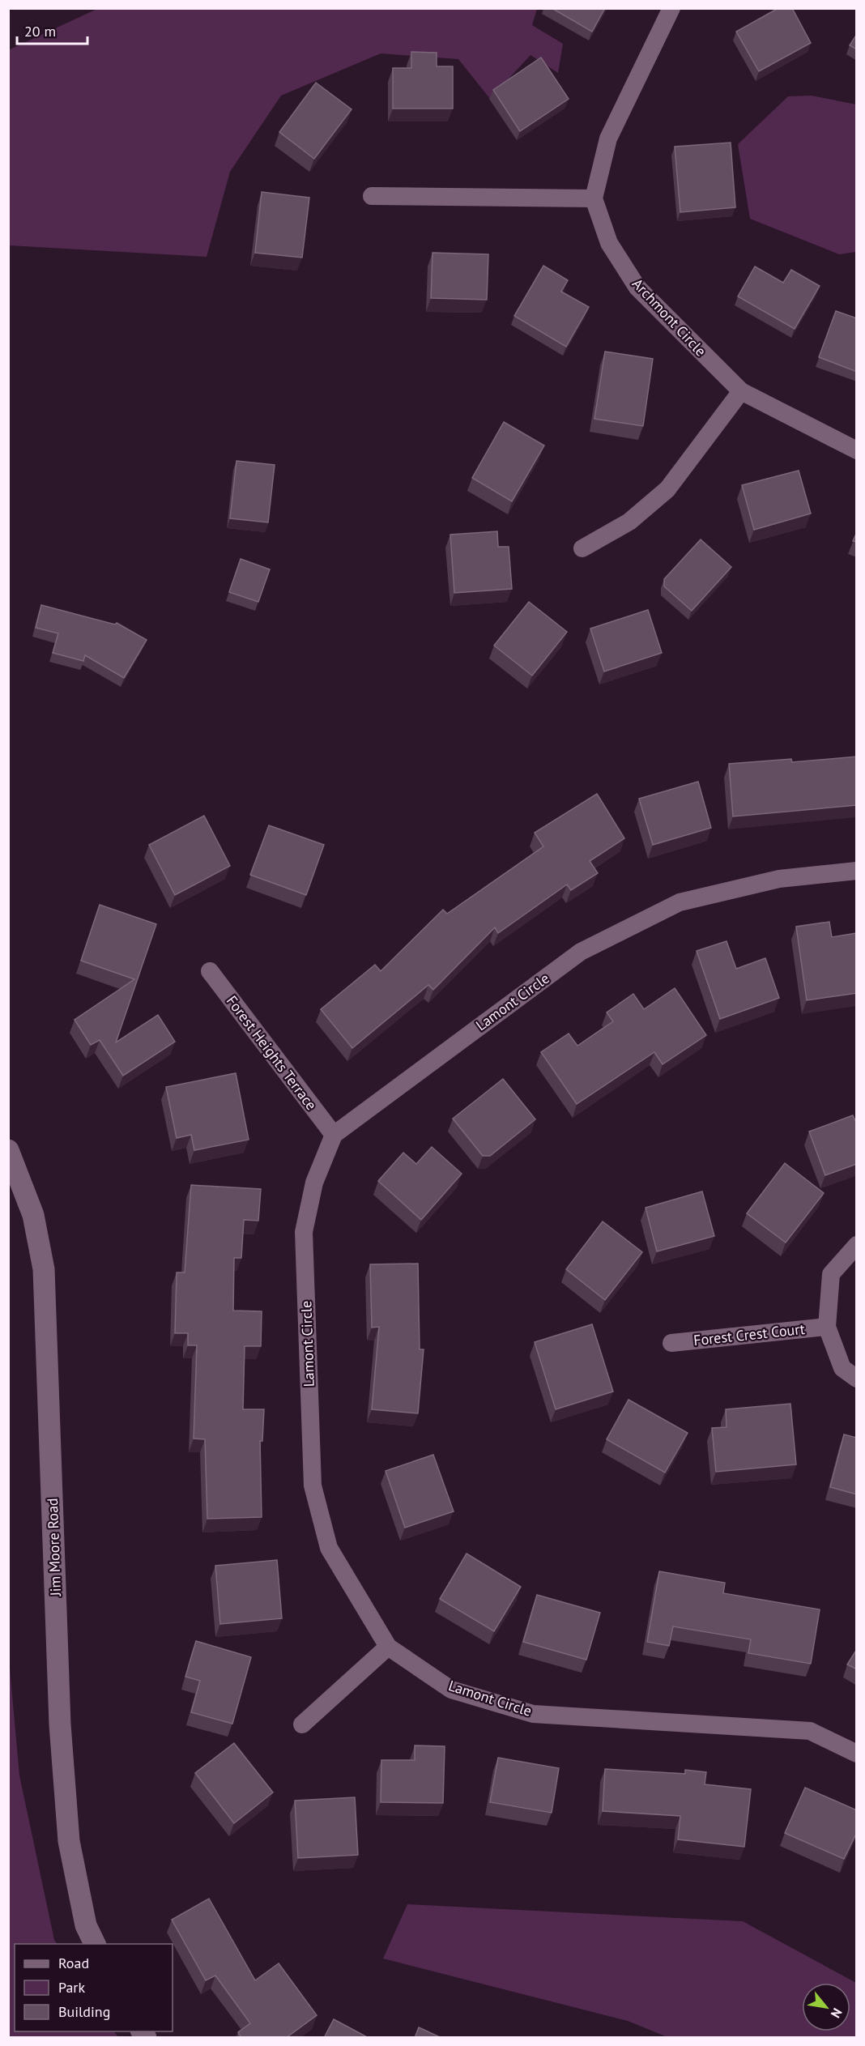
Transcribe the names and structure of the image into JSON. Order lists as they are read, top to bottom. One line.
{"streets":{"street":["Archmont Circle","Lamont Circle","Forest Heights Terrace","Forest Crest Court","Jim Moore Road"]},"crossings":[["Lamont Circle","Forest Heights Terrace"]],"legend":["Road","Park","Building"],"scale_bar":"20 m","north":"bottom right"}
